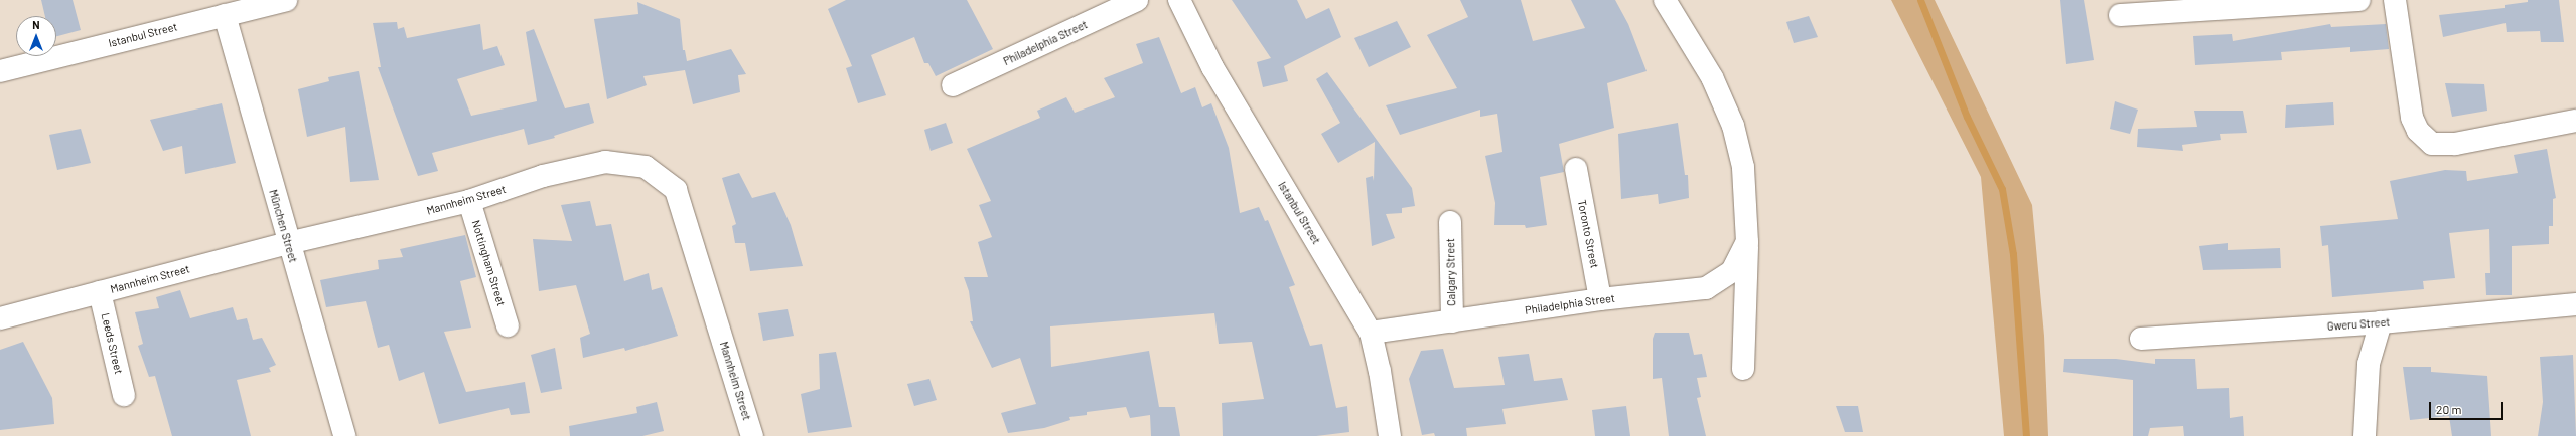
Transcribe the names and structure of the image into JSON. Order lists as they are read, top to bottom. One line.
{"streets":{"street":["Istanbul Street","Philadelphia Street","Mannheim Street","München Street","Toronto Street","Nottingham Street","Calgary Street","Gweru Street","Leeds Street"]},"crossings":[["Istanbul Street","Philadelphia Street"],["Istanbul Street","München Street"],["Philadelphia Street","Toronto Street"],["Philadelphia Street","Calgary Street"],["Mannheim Street","München Street"],["Mannheim Street","Nottingham Street"],["Mannheim Street","Leeds Street"]],"scale_bar":"20 m","north":"top"}
